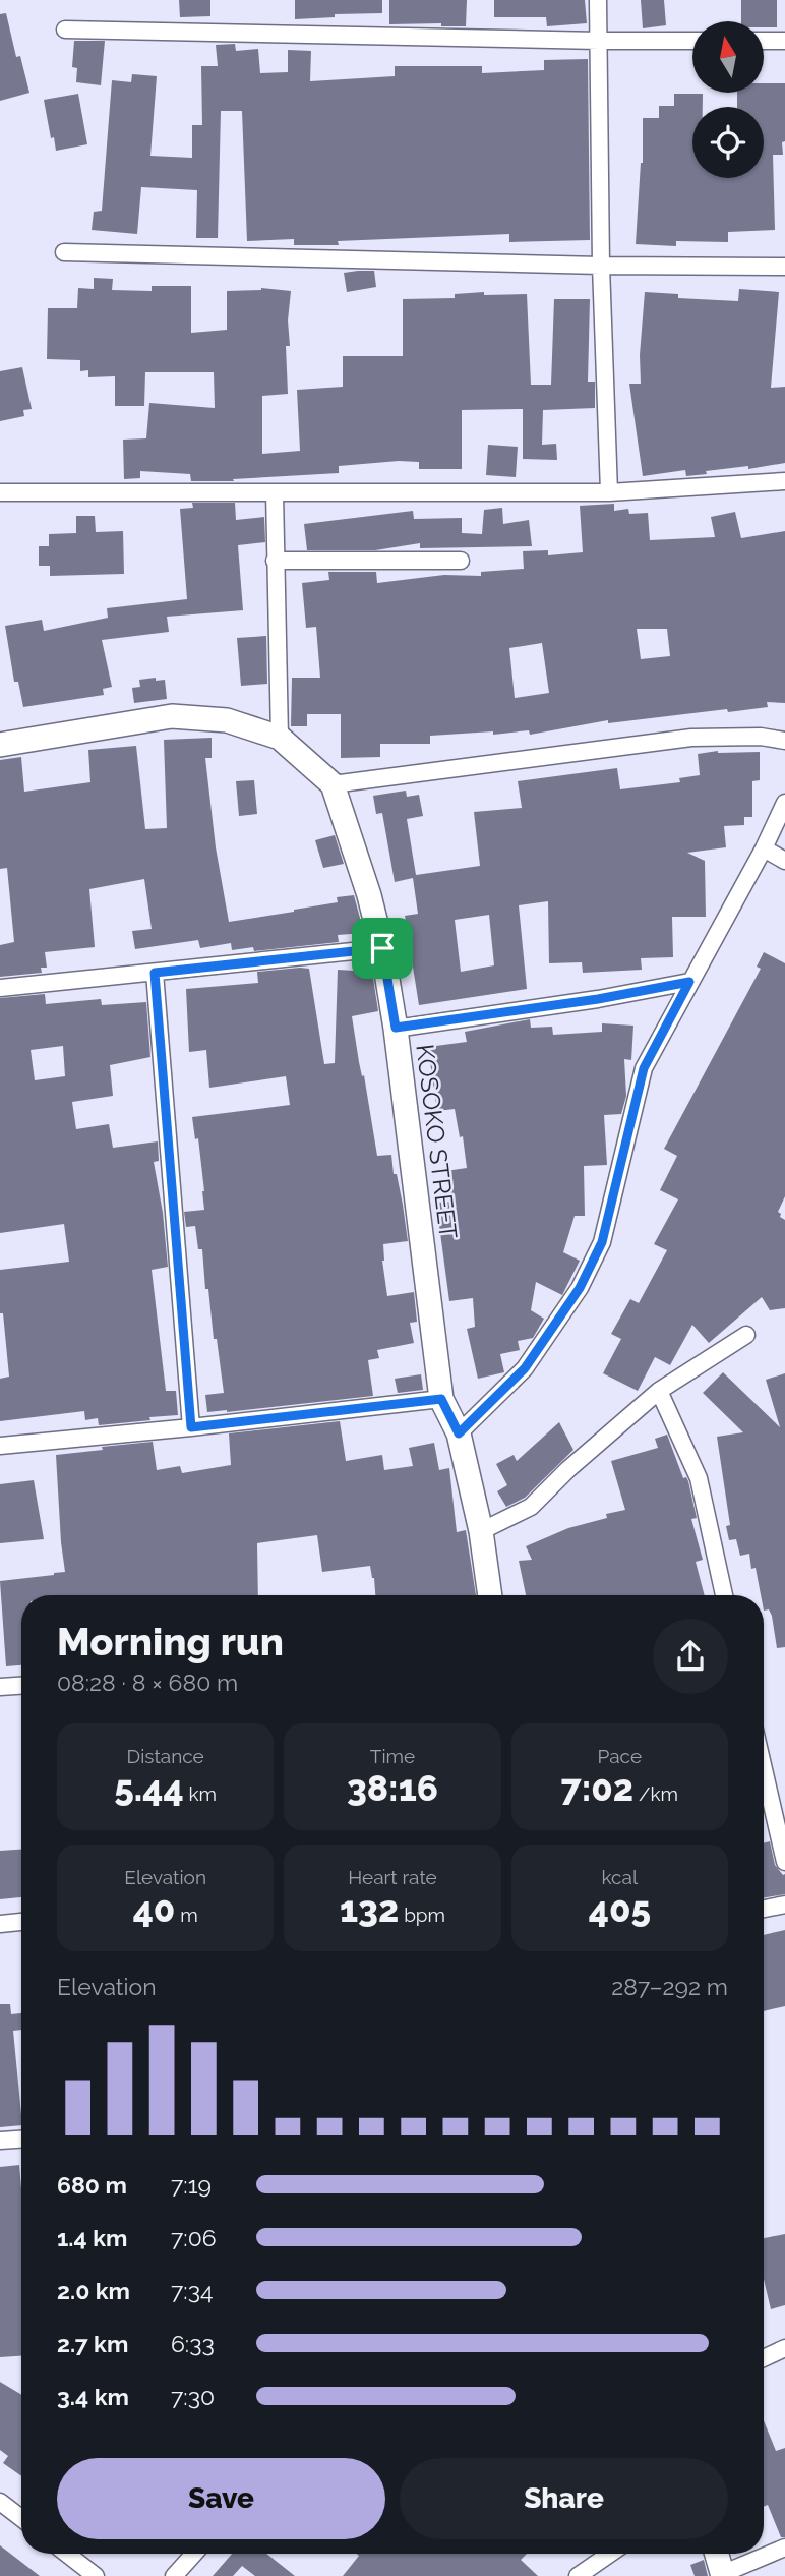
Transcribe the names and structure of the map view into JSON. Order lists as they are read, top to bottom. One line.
{"streets":{"street":["KOSOKO STREET"]},"north":"top","page":{"heading":["Morning run","08:28 · 8 × 680 m"],"stats":[["Distance","5.44 km"],["Time","38:16"],["Pace","7:02 /km"],["Elevation","40 m"],["Heart rate","132 bpm"],["kcal","405"]],"chart":["Elevation","287–292 m"],"list":[{"name":"680 m","note":"7:19"},{"name":"1.4 km","note":"7:06"},{"name":"2.0 km","note":"7:34"},{"name":"2.7 km","note":"6:33"},{"name":"3.4 km","note":"7:30"}],"buttons":["Save","Share"]}}
